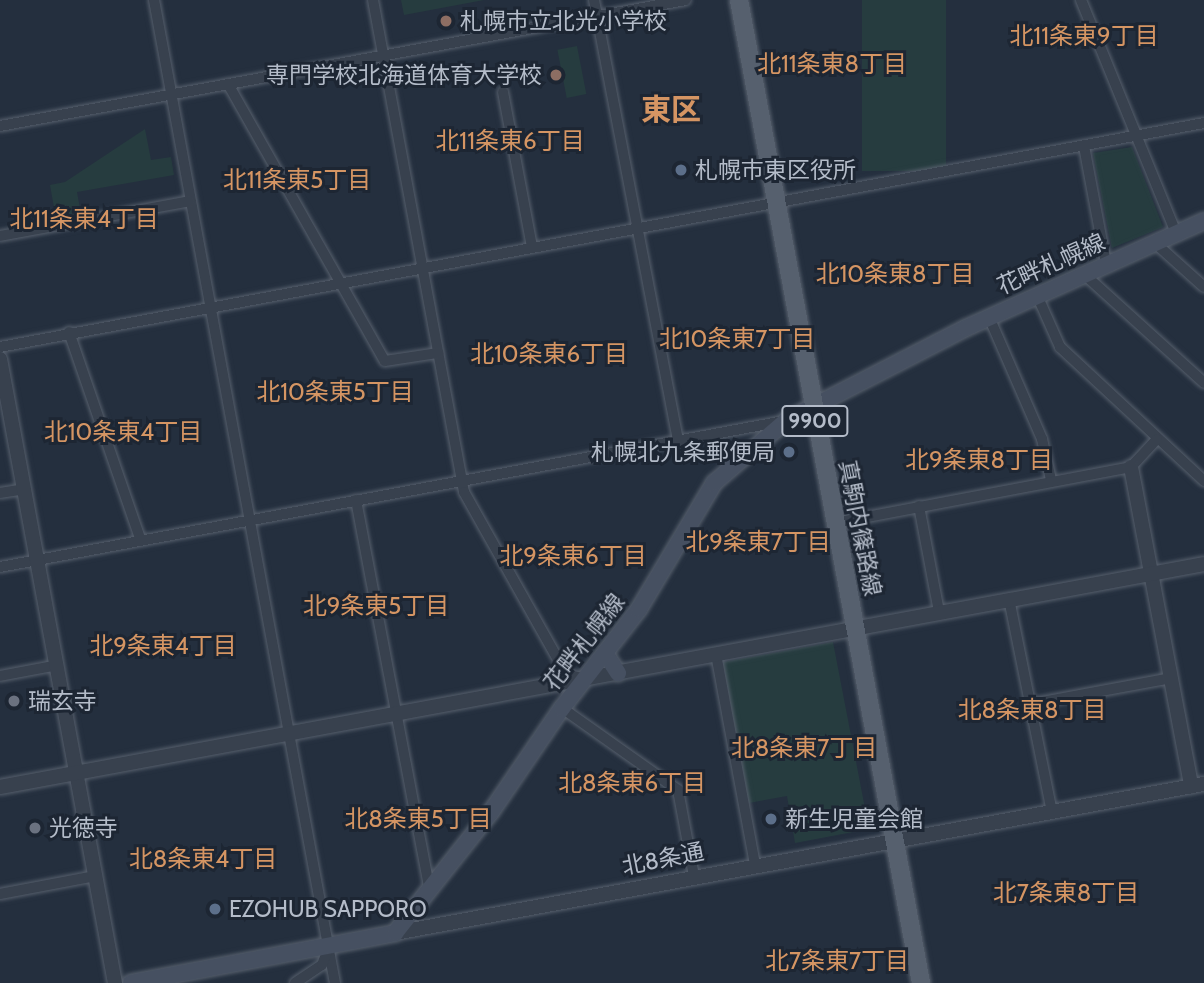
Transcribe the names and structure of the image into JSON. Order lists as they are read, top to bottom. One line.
{"streets":{"main road":["花畔札幌線","9900","真駒内篠路線","北8条通"]},"crossings":[["花畔札幌線","真駒内篠路線"],["花畔札幌線","北8条通"],["真駒内篠路線","北8条通"]],"districts":["北11条東9丁目","北11条東8丁目","東区","北11条東6丁目","北11条東5丁目","北11条東4丁目","北10条東8丁目","北10条東7丁目","北10条東6丁目","北10条東5丁目","北10条東4丁目","北9条東8丁目","北9条東7丁目","北9条東6丁目","北9条東5丁目","北9条東4丁目","北8条東8丁目","北8条東7丁目","北8条東6丁目","北8条東5丁目","北8条東4丁目","北7条東8丁目","北7条東7丁目"],"places":["札幌市立北光小学校","専門学校北海道体育大学校","札幌市東区役所","札幌北九条郵便局","瑞玄寺","新生児童会館","光徳寺","EZOHUB SAPPORO"]}
